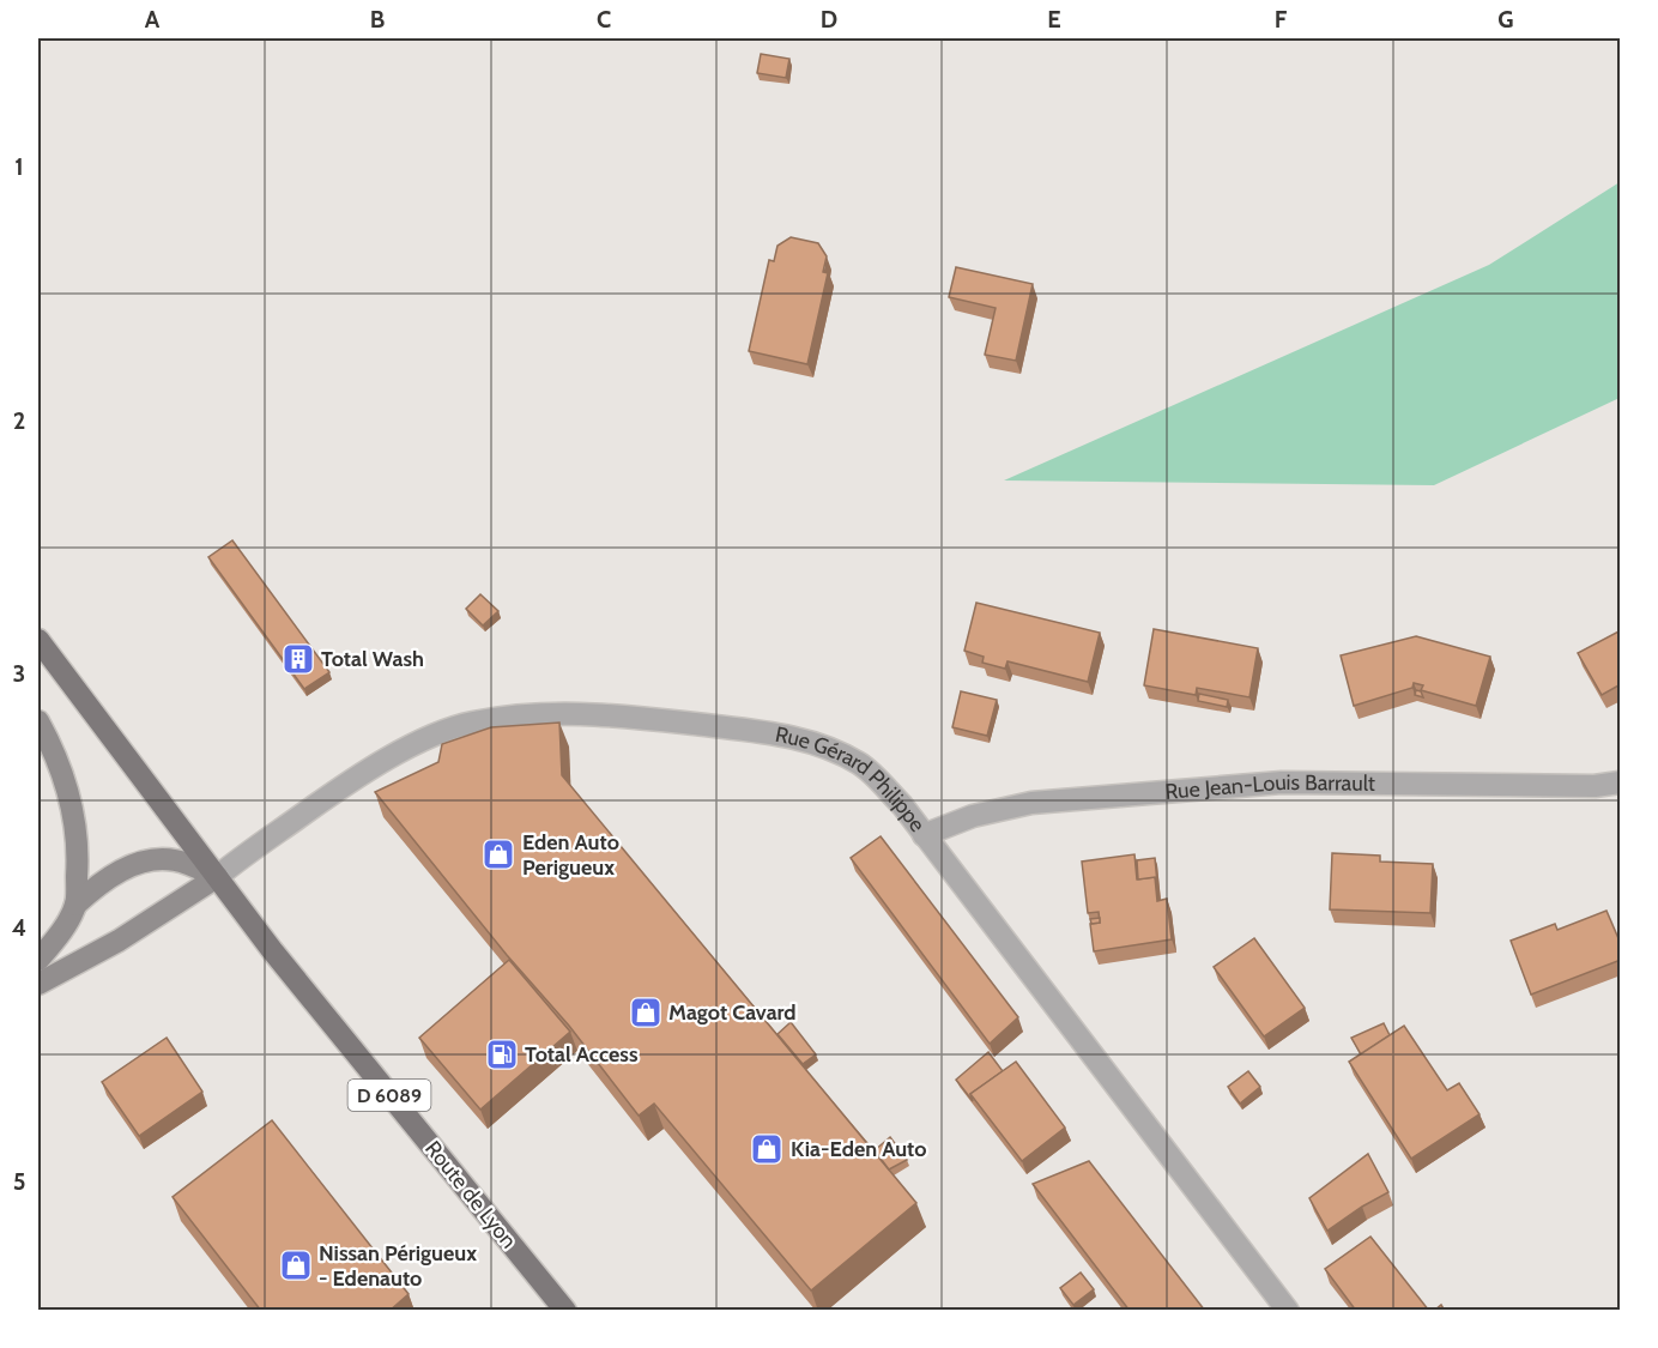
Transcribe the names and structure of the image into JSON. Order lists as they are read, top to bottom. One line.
{"streets":{"main road":["D 6089","Route de Lyon"],"street":["Rue Gérard Philippe","Rue Jean-Louis Barrault"]},"crossings":[["Rue Gérard Philippe","Rue Jean-Louis Barrault"],["Rue Gérard Philippe","D 6089"],["Rue Gérard Philippe","Route de Lyon"],["D 6089","Route de Lyon"]],"places":{"building":["Total Wash"],"shop":["Eden Auto Perigueux","Magot Cavard","Kia-Eden Auto","Nissan Périgueux - Edenauto"],"fuel station":["Total Access"]},"grid":{"columns":["A","B","C","D","E","F","G"],"rows":["1","2","3","4","5"]}}
